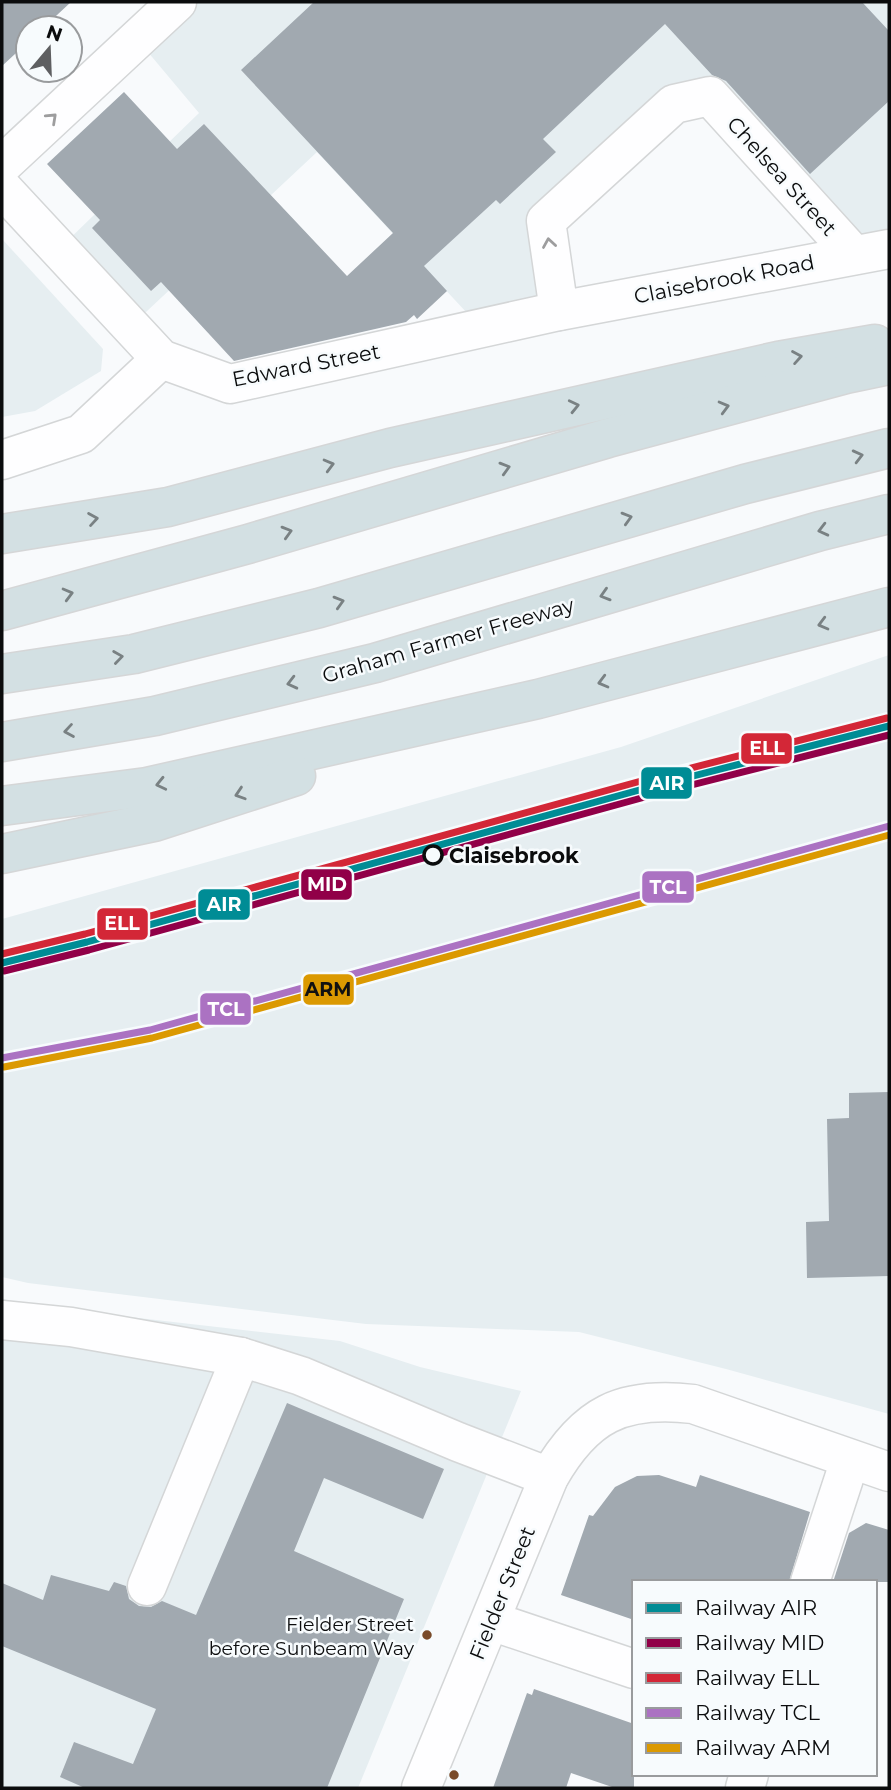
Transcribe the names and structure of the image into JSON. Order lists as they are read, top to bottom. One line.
{"streets":{"highway":["Graham Farmer Freeway"],"street":["Chelsea Street","Claisebrook Road","Edward Street","Fielder Street"]},"crossings":[["Chelsea Street","Claisebrook Road"],["Chelsea Street","Edward Street"],["Claisebrook Road","Edward Street"]],"places":["Claisebrook","Fielder Street before Sunbeam Way"],"lines":["rail line ELL","rail line AIR","rail line MID","rail line TCL","rail line ARM"],"legend":["Railway AIR","Railway MID","Railway ELL","Railway TCL","Railway ARM"],"north":"top"}
